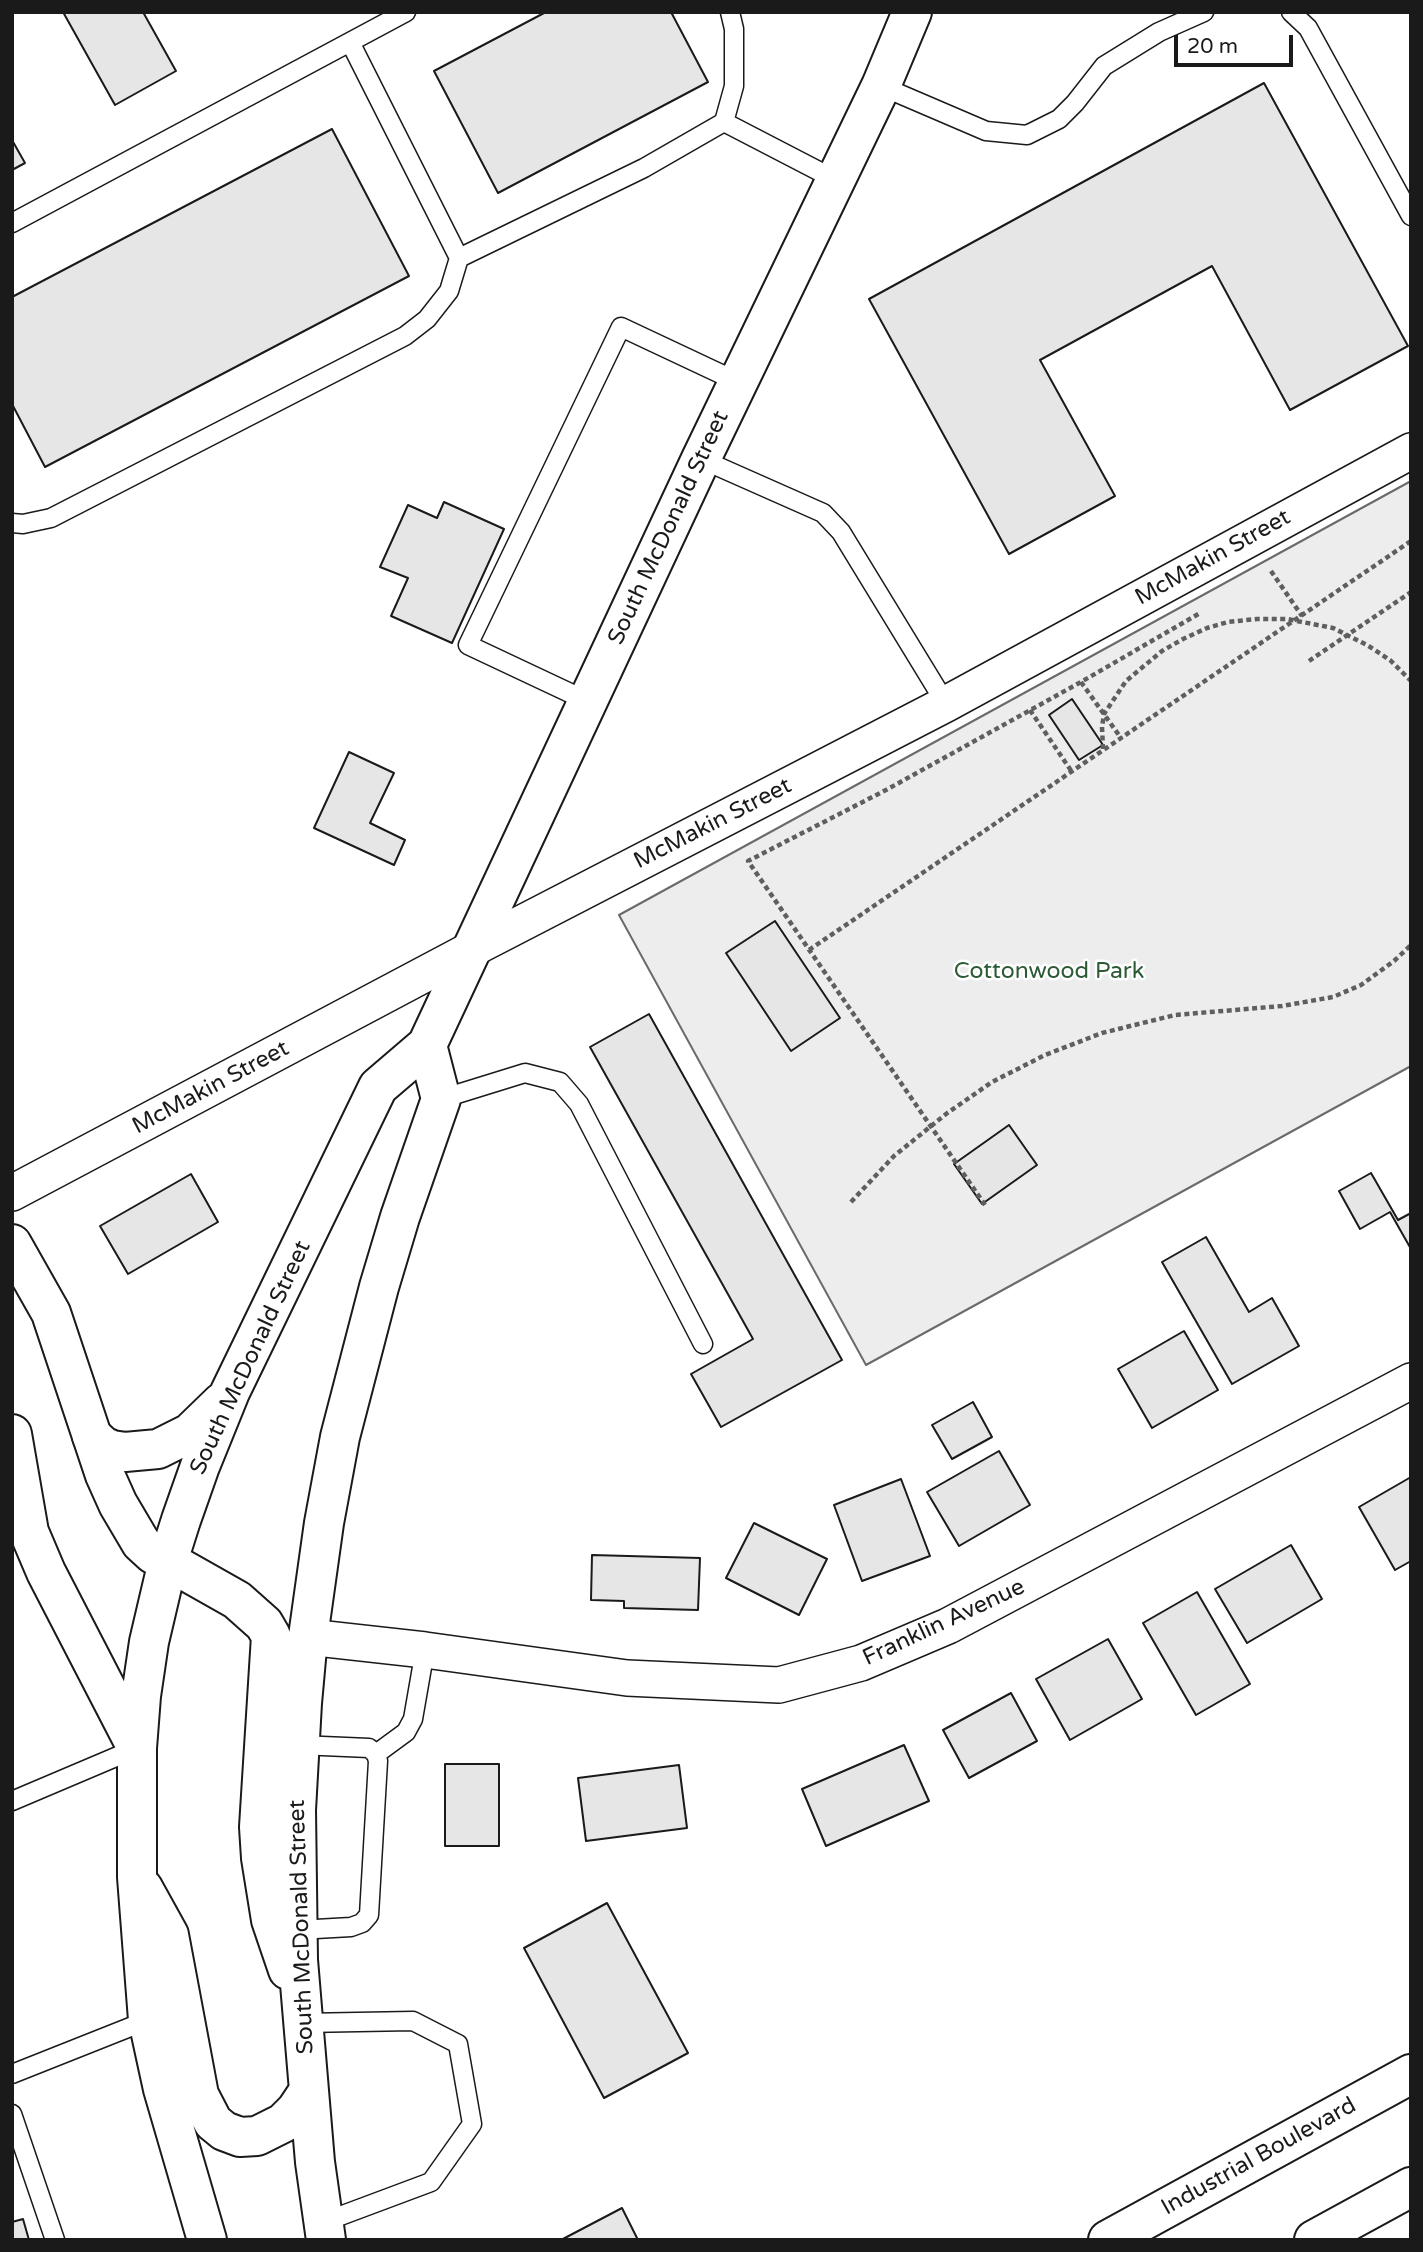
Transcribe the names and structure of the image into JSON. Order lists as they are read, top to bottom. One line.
{"streets":{"main road":["South McDonald Street","Industrial Boulevard"],"street":["McMakin Street","Franklin Avenue"]},"crossings":[["South McDonald Street","McMakin Street"],["South McDonald Street","Franklin Avenue"]],"parks":["Cottonwood Park"],"scale_bar":"20 m"}
